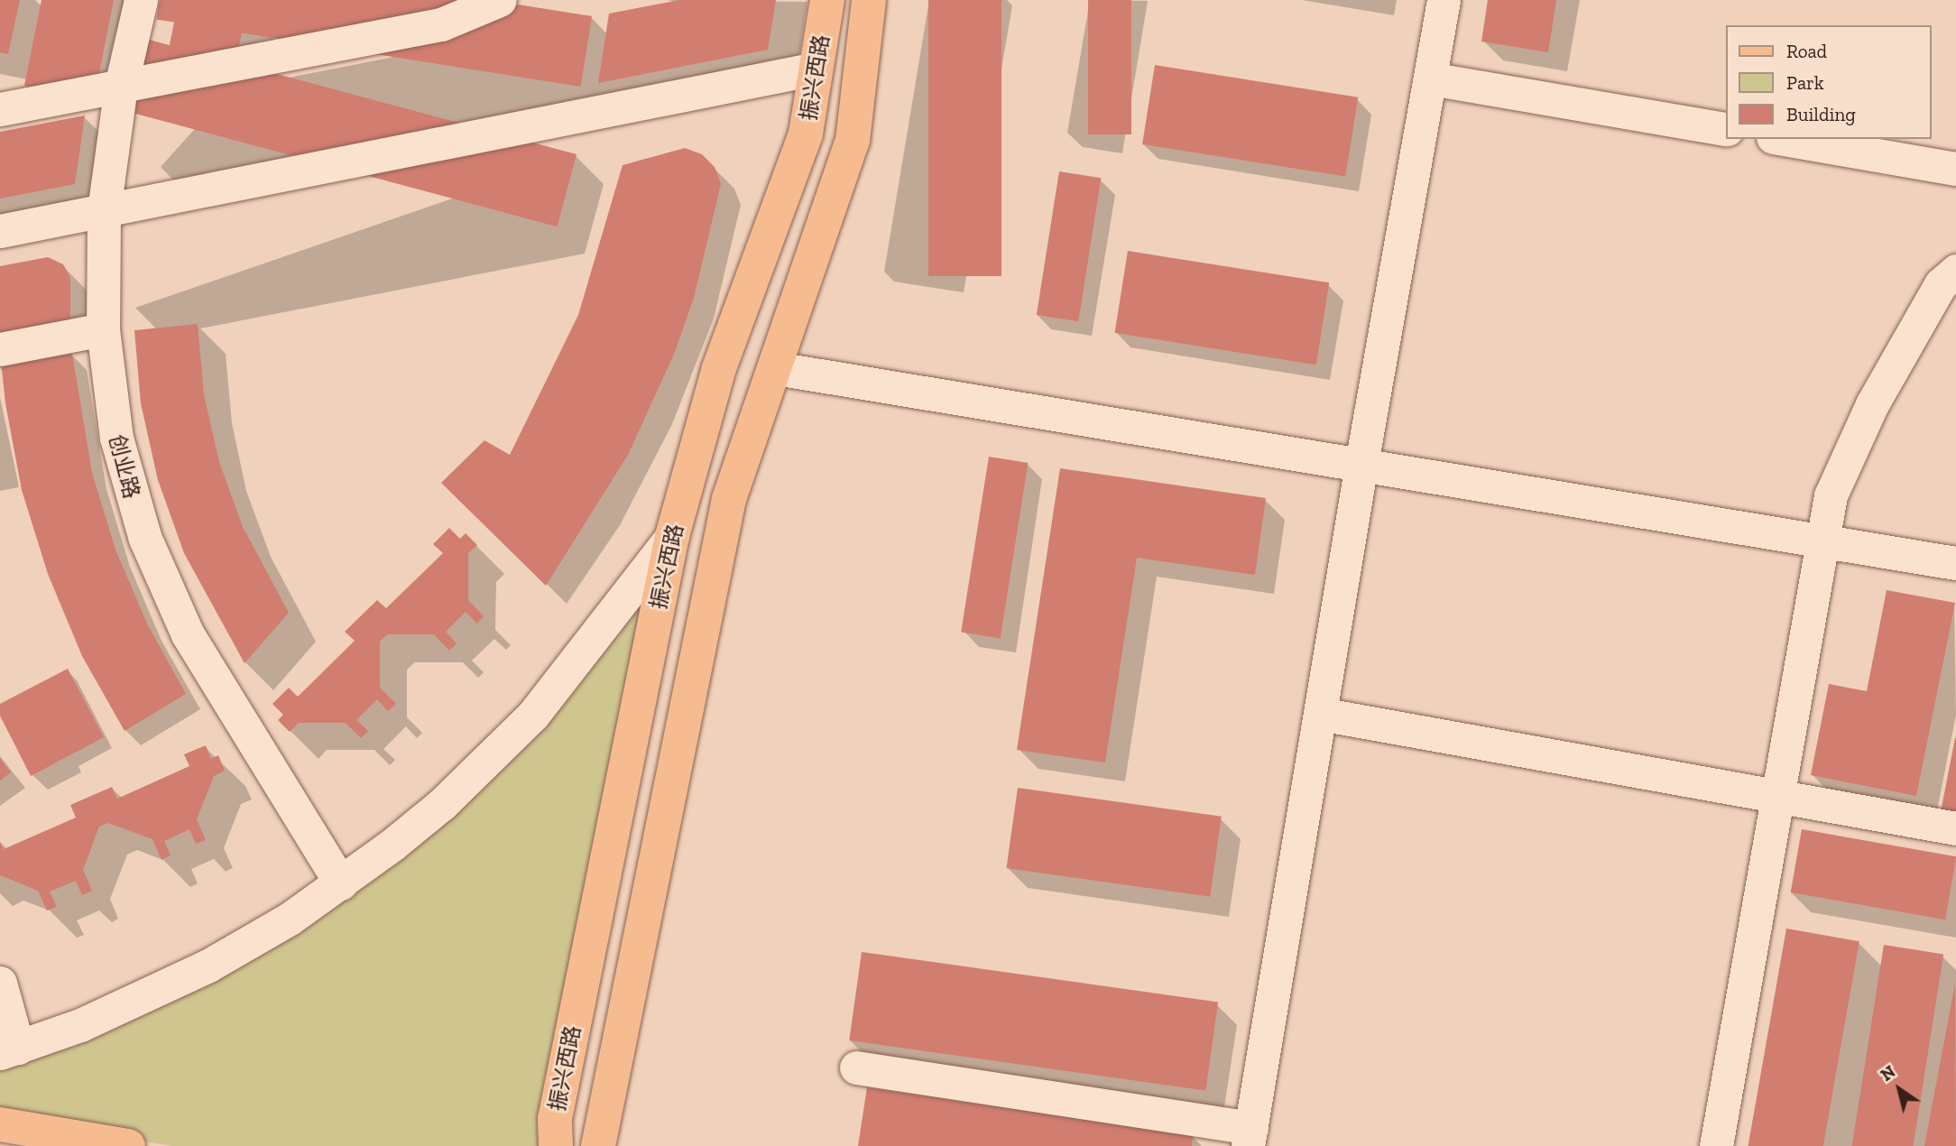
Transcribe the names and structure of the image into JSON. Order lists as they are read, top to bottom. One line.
{"streets":{"main road":["振兴西路"],"street":["创业路"]},"legend":["Road","Park","Building"],"north":"top left"}
